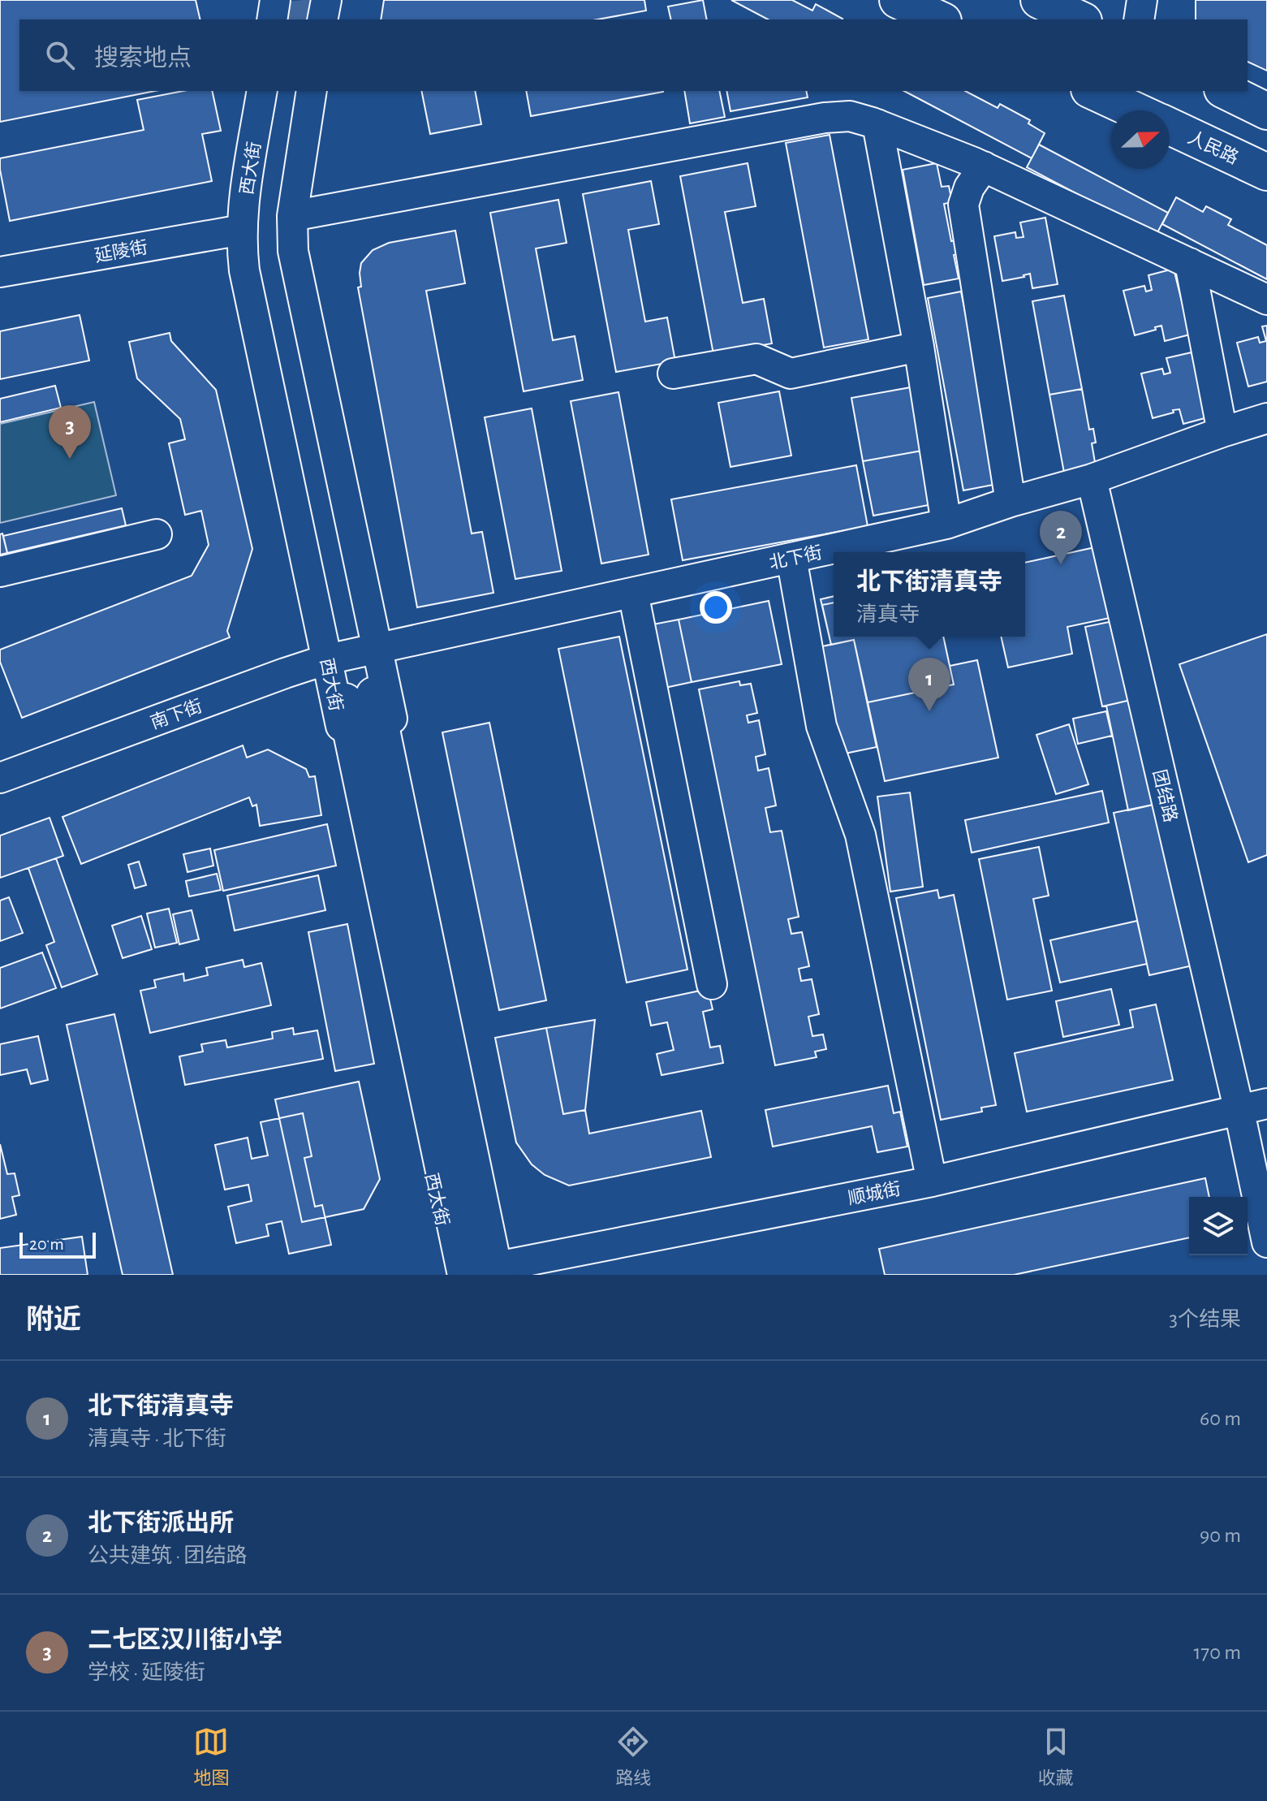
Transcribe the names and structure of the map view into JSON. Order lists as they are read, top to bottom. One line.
{"streets":{"main road":["人民路"],"street":["西大街","延陵街","北下街","南下街","团结路","顺城街"]},"crossings":[["西大街","延陵街"],["西大街","北下街"],["西大街","南下街"],["西大街","顺城街"],["北下街","南下街"],["北下街","团结路"],["团结路","顺城街"]],"scale_bar":"20 m","north":"right","page":{"search":"搜索地点","pins":["3","2","1"],"popup":["北下街清真寺","清真寺"],"scale":"20 m","heading":["附近","3个结果"],"list":[{"mark":"1","name":"北下街清真寺","note":"清真寺 · 北下街","value":"60 m"},{"mark":"2","name":"北下街派出所","note":"公共建筑 · 团结路","value":"90 m"},{"mark":"3","name":"二七区汉川街小学","note":"学校 · 延陵街","value":"170 m"}],"nav":["地图","路线","收藏"]}}
